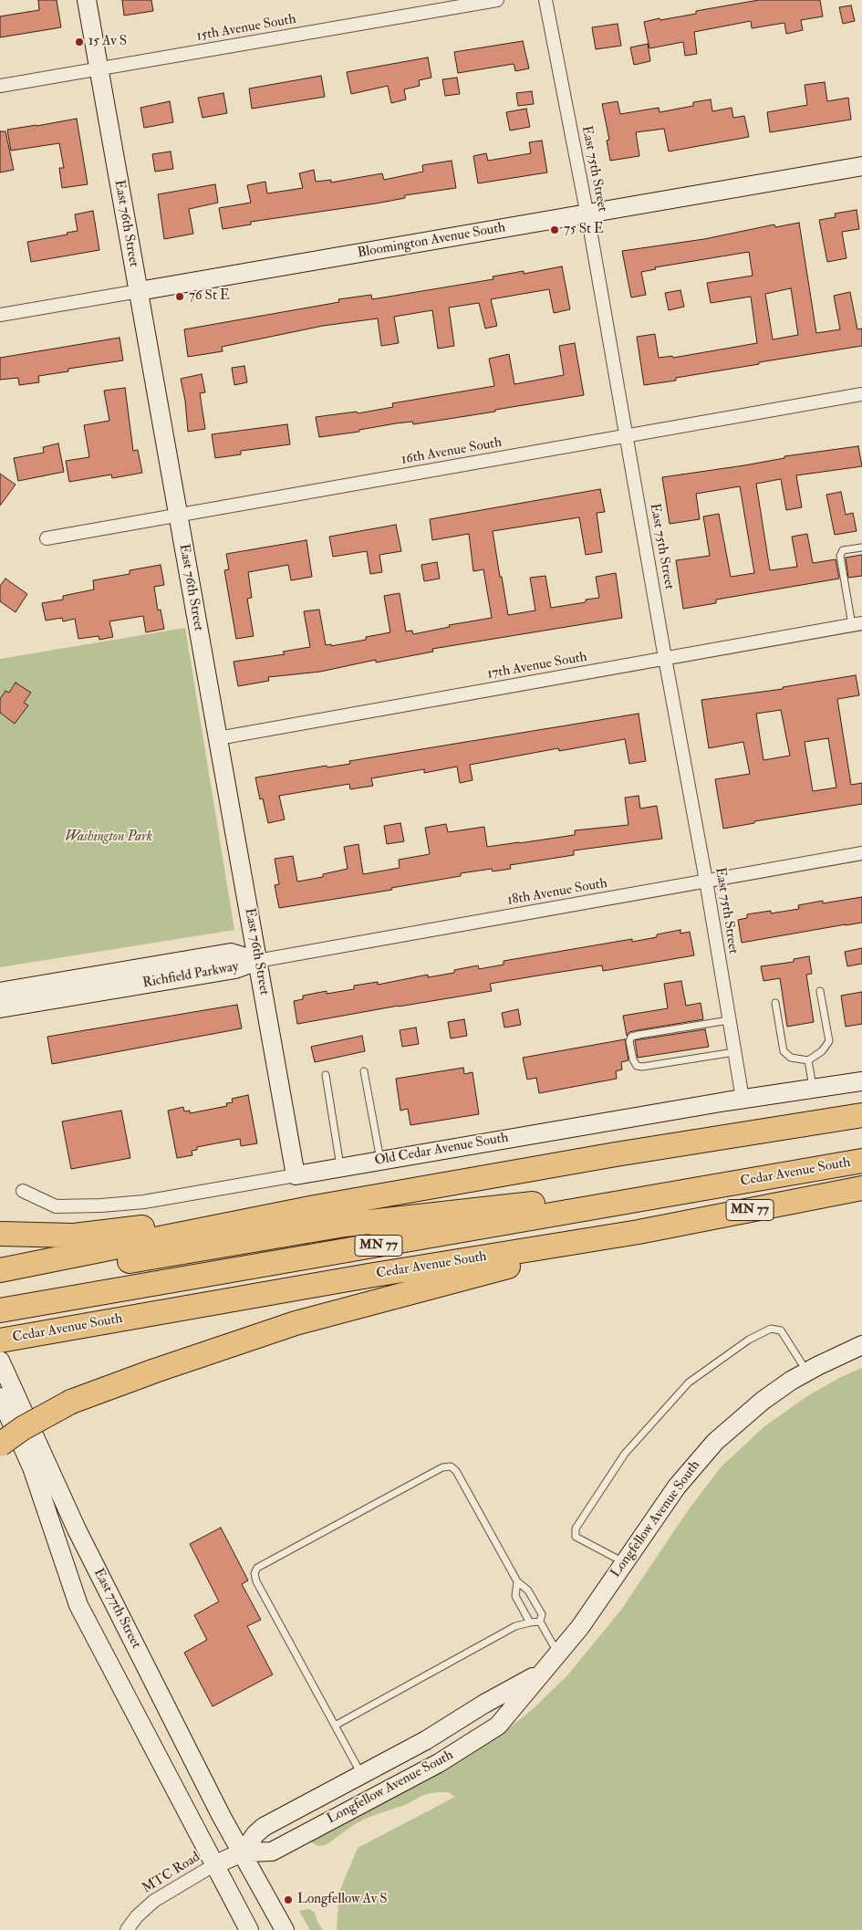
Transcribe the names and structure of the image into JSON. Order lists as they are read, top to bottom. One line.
{"streets":{"highway":["Cedar Avenue South","MN 77"],"street":["15th Avenue South","East 75th Street","East 76th Street","Bloomington Avenue South","16th Avenue South","17th Avenue South","18th Avenue South","Richfield Parkway","Old Cedar Avenue South","Longfellow Avenue South","East 77th Street","MTC Road"]},"crossings":[["15th Avenue South","East 76th Street"],["East 75th Street","Bloomington Avenue South"],["East 75th Street","16th Avenue South"],["East 75th Street","17th Avenue South"],["East 75th Street","18th Avenue South"],["East 75th Street","Old Cedar Avenue South"],["East 76th Street","Bloomington Avenue South"],["East 76th Street","16th Avenue South"],["East 76th Street","17th Avenue South"],["East 76th Street","18th Avenue South"],["East 76th Street","Richfield Parkway"],["East 76th Street","Old Cedar Avenue South"],["18th Avenue South","Richfield Parkway"],["Longfellow Avenue South","East 77th Street"],["Longfellow Avenue South","MTC Road"]],"parks":["Washington Park"],"places":["15 Av S","75 St E","76 St E","Longfellow Av S"]}
